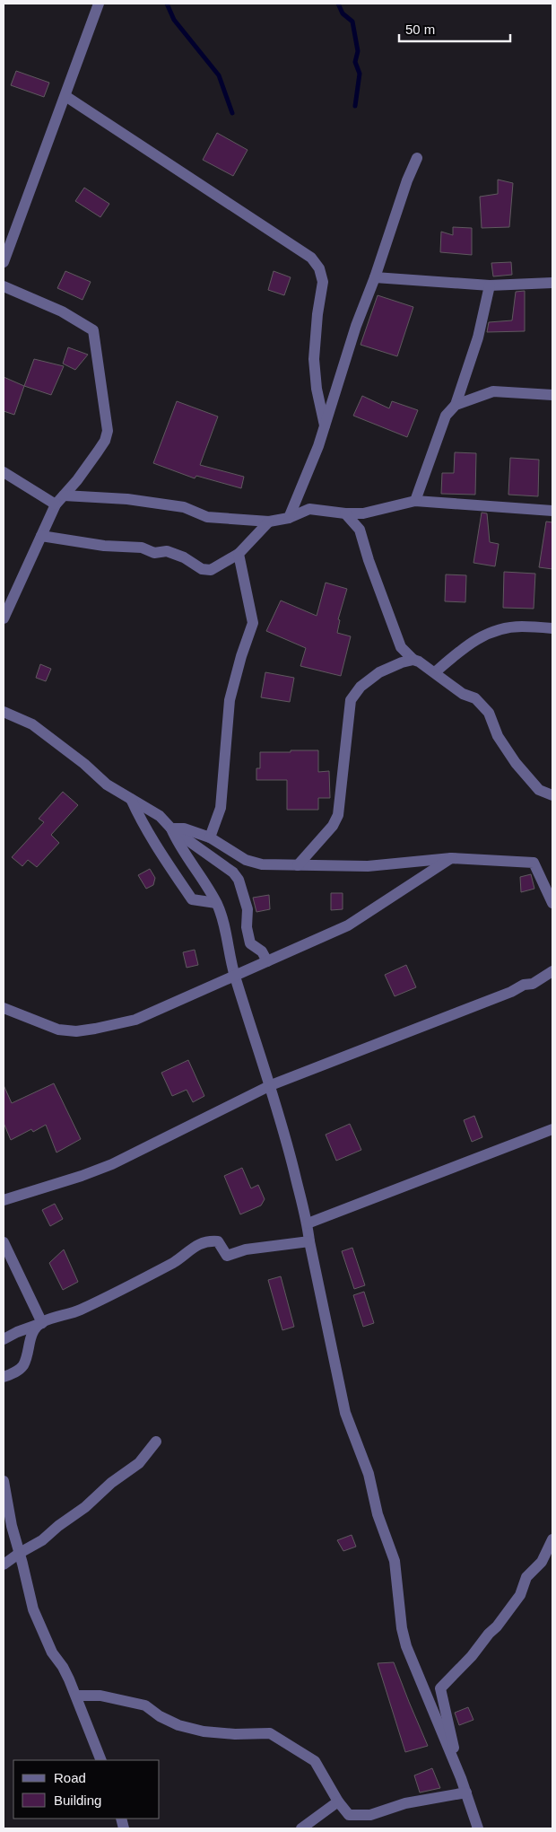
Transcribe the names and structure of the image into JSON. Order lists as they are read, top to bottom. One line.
{"legend":["Road","Building"],"scale_bar":"50 m"}
